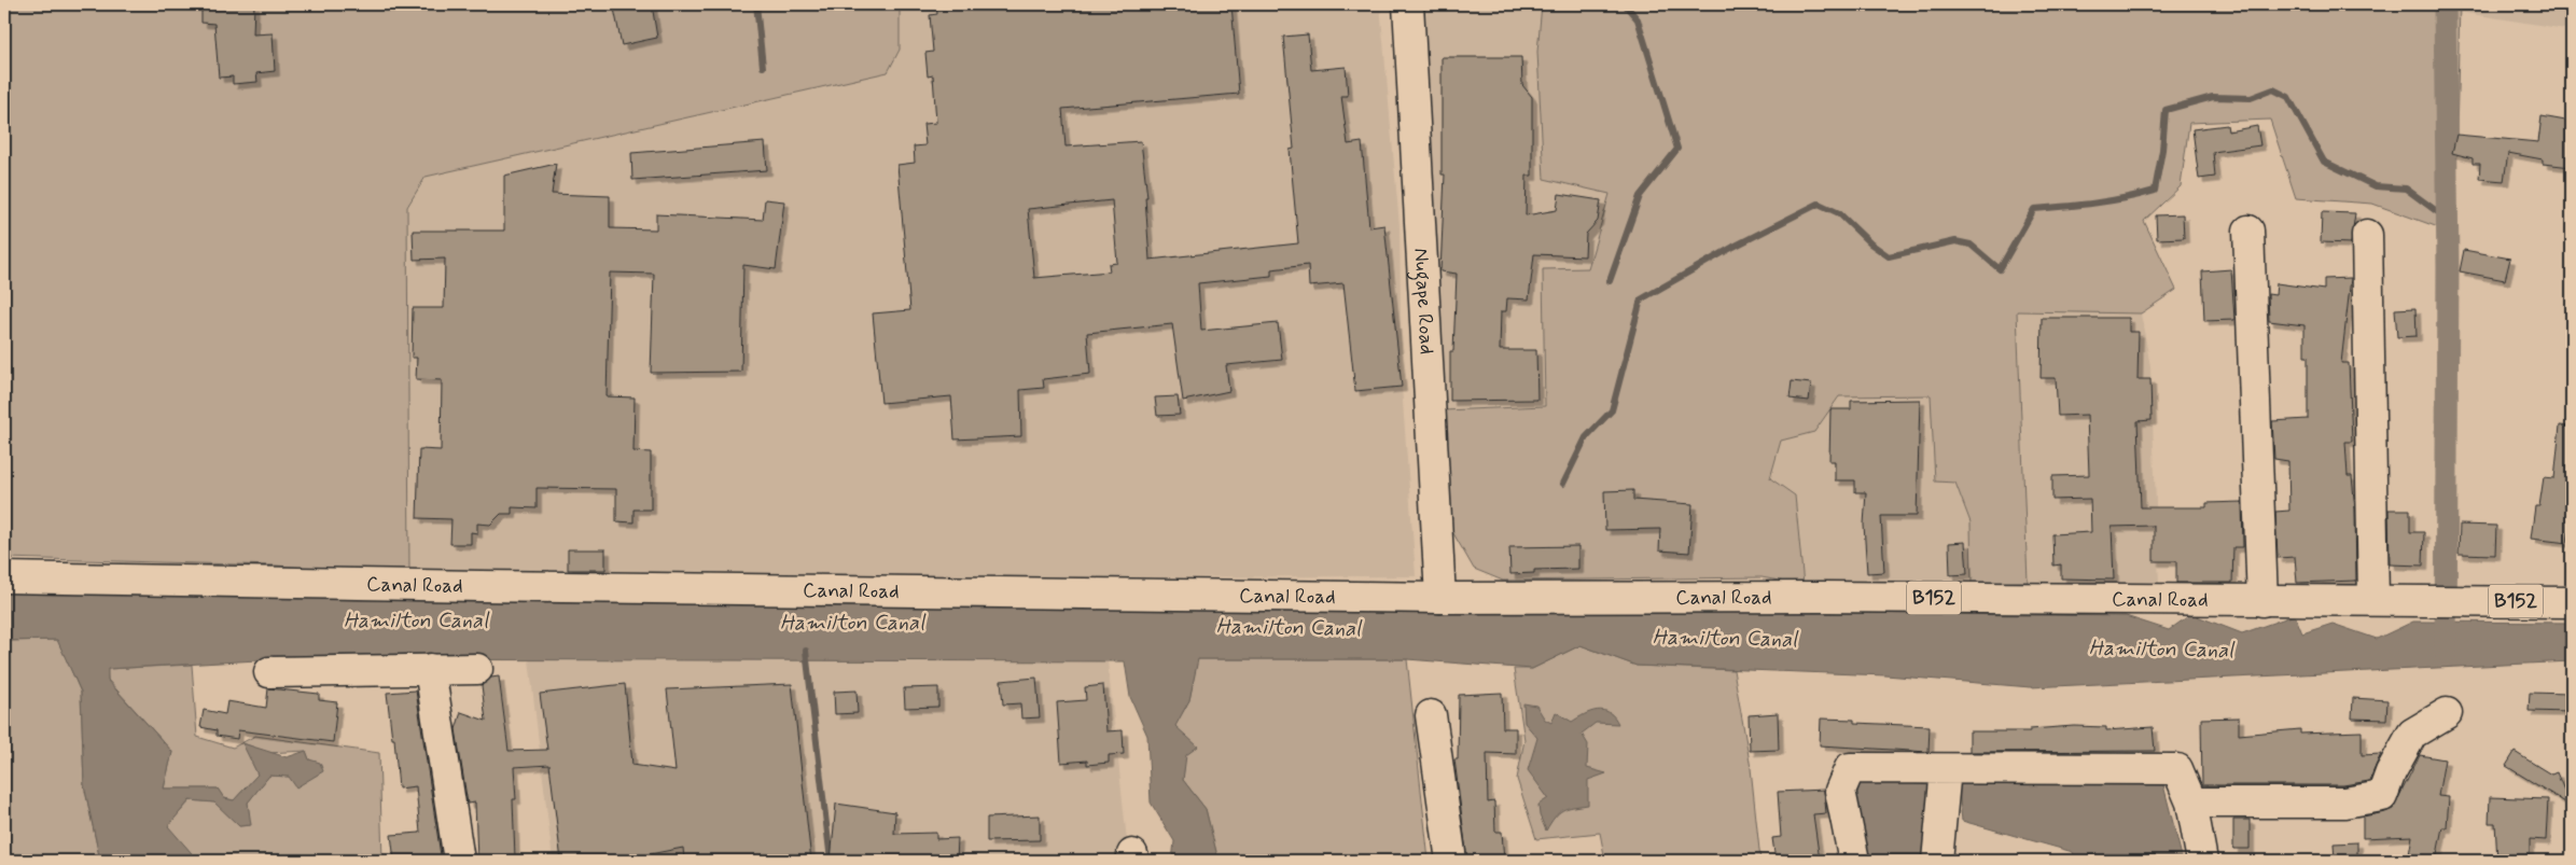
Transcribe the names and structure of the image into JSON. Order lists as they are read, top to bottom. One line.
{"streets":{"main road":["Nugape Road","Canal Road","B152"]},"crossings":[["Nugape Road","Canal Road"]],"water":["Hamilton Canal"]}
